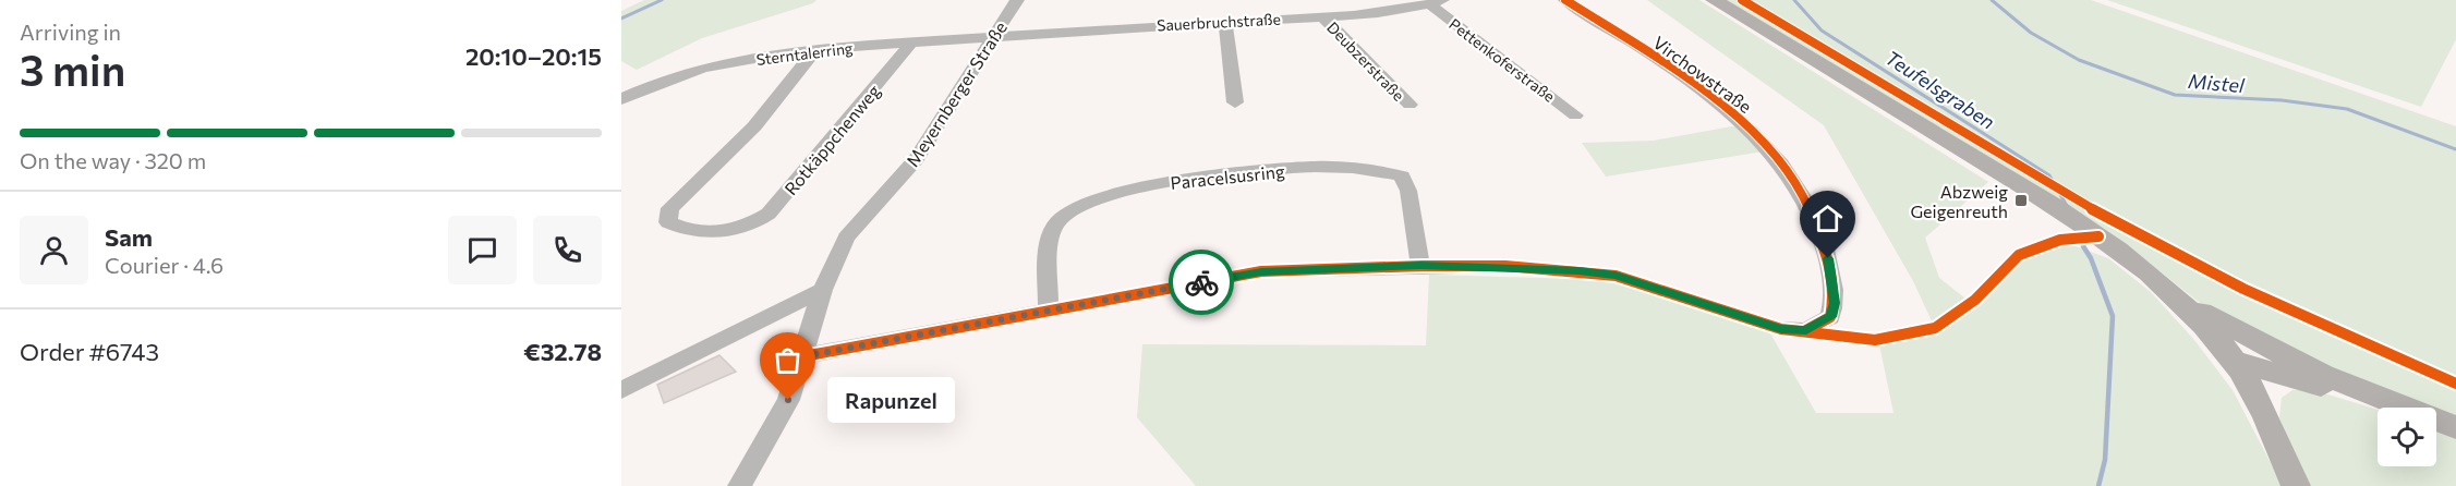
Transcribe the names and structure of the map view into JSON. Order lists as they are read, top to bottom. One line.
{"streets":{"street":["Sauerbruchstraße","Sterntalerring","Pettenkoferstraße","Deubzerstraße","Virchowstraße","Meyernberger Straße","Rotkäppchenweg","Paracelsusring"]},"crossings":[["Sauerbruchstraße","Sterntalerring"],["Sauerbruchstraße","Pettenkoferstraße"],["Sauerbruchstraße","Deubzerstraße"],["Sauerbruchstraße","Meyernberger Straße"],["Sterntalerring","Meyernberger Straße"],["Sterntalerring","Rotkäppchenweg"],["Virchowstraße","Paracelsusring"]],"water":["Mistel","Teufelsgraben"],"places":{"transit":["Abzweig Geigenreuth"],"other":["Rapunzel"]},"page":{"heading":["3 min","Arriving in","20:10–20:15"],"panel":["Sam","Courier · 4.6","Order #6743","€32.78"],"bar":"On the way · 320 m","bubble":"Rapunzel"}}
